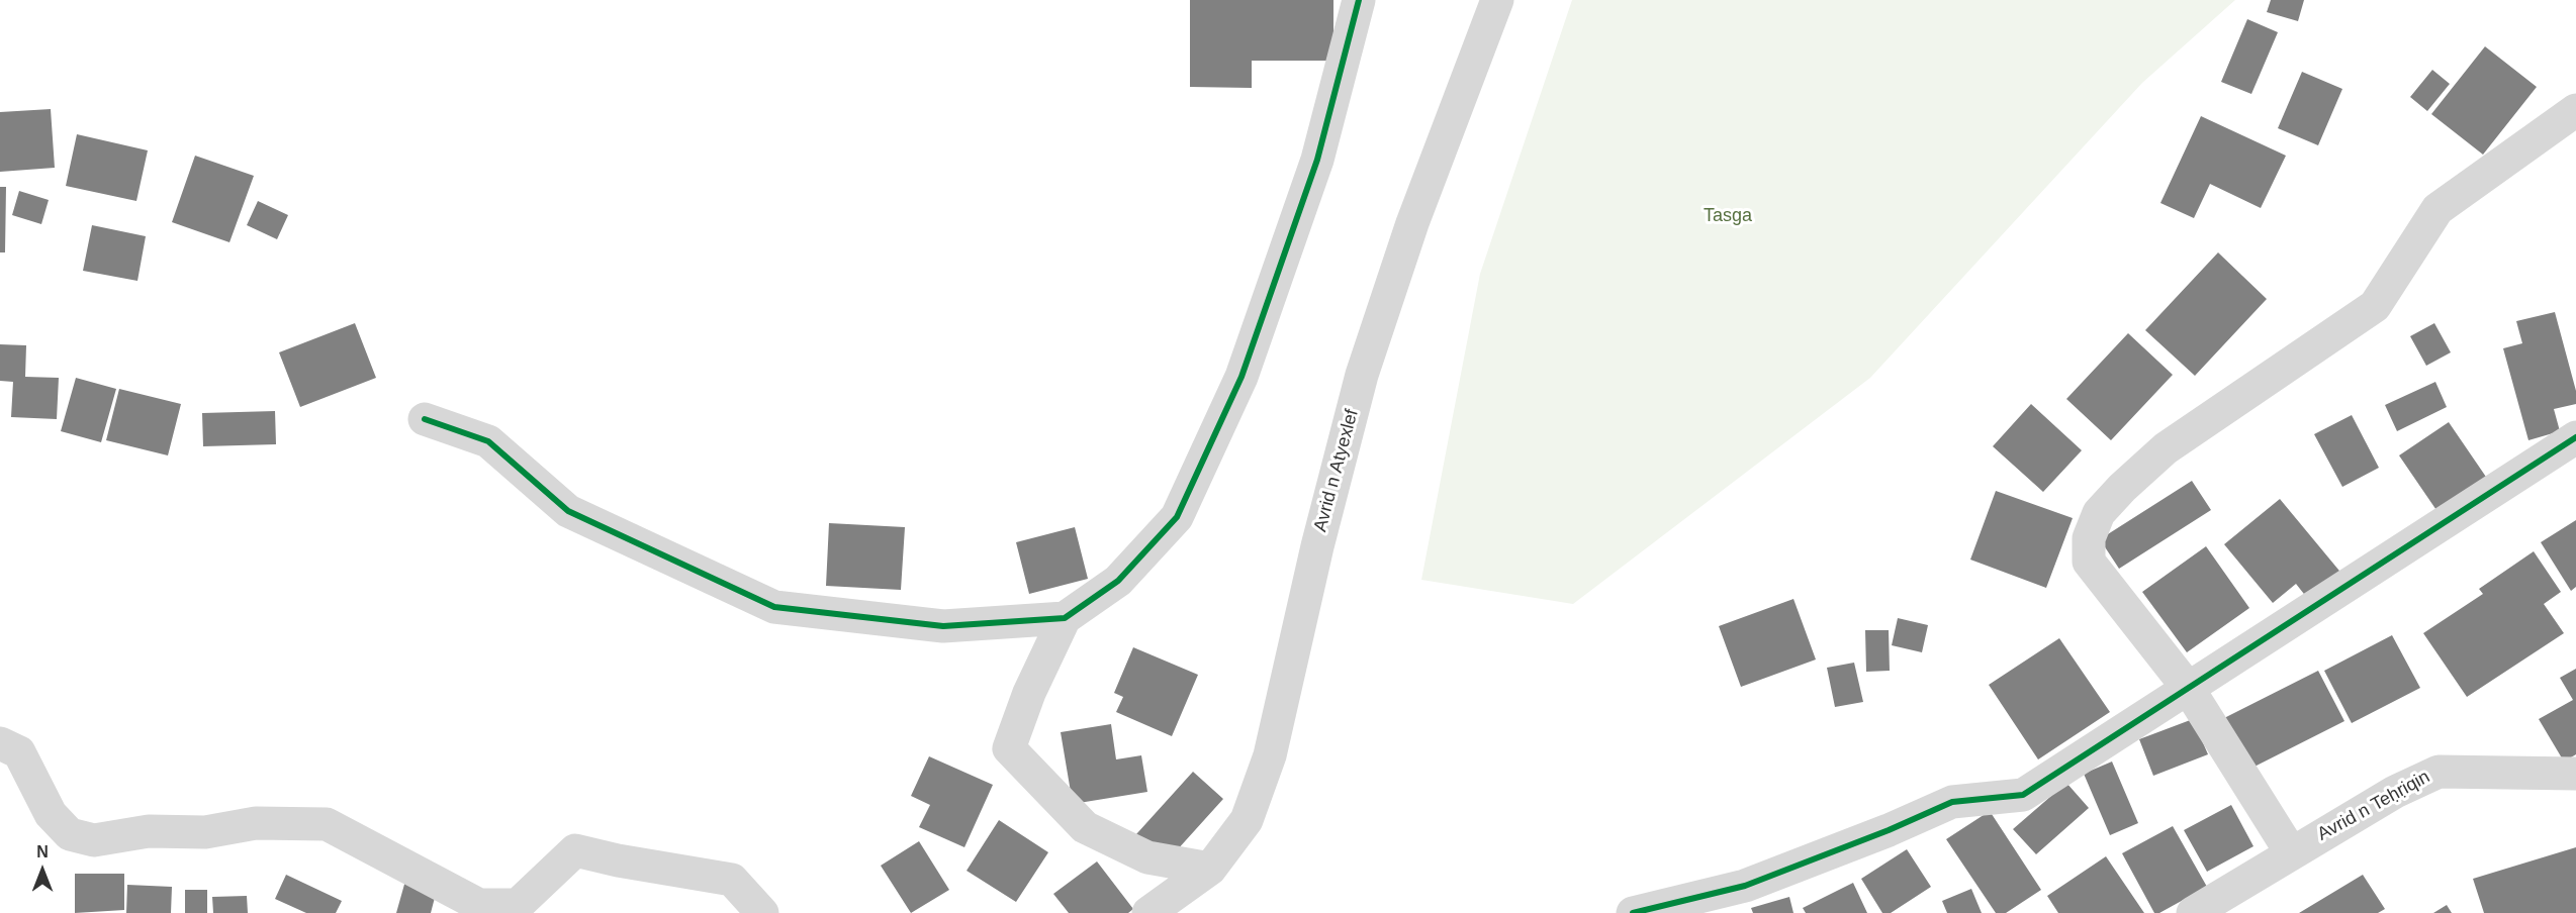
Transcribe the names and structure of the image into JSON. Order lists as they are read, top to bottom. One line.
{"streets":{"street":["Avrid n Atyexlef","Avrid n Teḥṛiqin"]},"parks":["Tasga"],"north":"top"}
